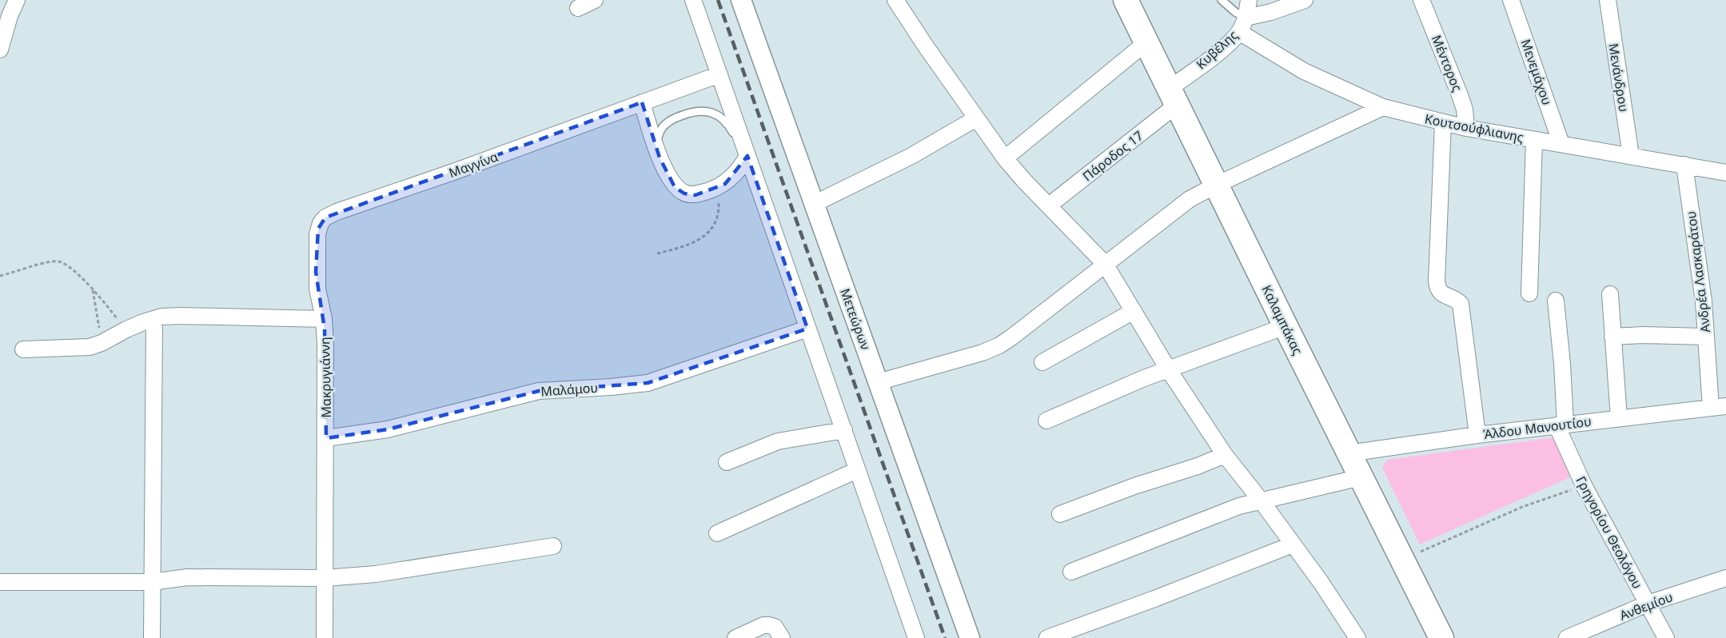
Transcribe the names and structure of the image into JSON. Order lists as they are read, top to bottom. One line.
{"streets":{"main road":["Καλαμπάκας"],"street":["Κυβέλης","Μέντορος","Μενεμάχου","Μενάνδρου","Κουτσούφλιανης","Πάροδος 17","Μαγγίνα","Ανδρέα Λασκαράτου","Μετεώρων","Μακρυγιάννη","Μαλάμου","Άλδου Μανουτίου","Γρηγορίου Θεολόγου","Ανθεμίου"]},"crossings":[["Κυβέλης","Κουτσούφλιανης"],["Κυβέλης","Πάροδος 17"],["Κυβέλης","Καλαμπάκας"],["Μέντορος","Κουτσούφλιανης"],["Μενεμάχου","Κουτσούφλιανης"],["Μενάνδρου","Κουτσούφλιανης"],["Κουτσούφλιανης","Ανδρέα Λασκαράτου"],["Πάροδος 17","Καλαμπάκας"],["Μαγγίνα","Μακρυγιάννη"],["Ανδρέα Λασκαράτου","Άλδου Μανουτίου"],["Καλαμπάκας","Άλδου Μανουτίου"],["Μακρυγιάννη","Μαλάμου"],["Άλδου Μανουτίου","Γρηγορίου Θεολόγου"],["Γρηγορίου Θεολόγου","Ανθεμίου"]]}
